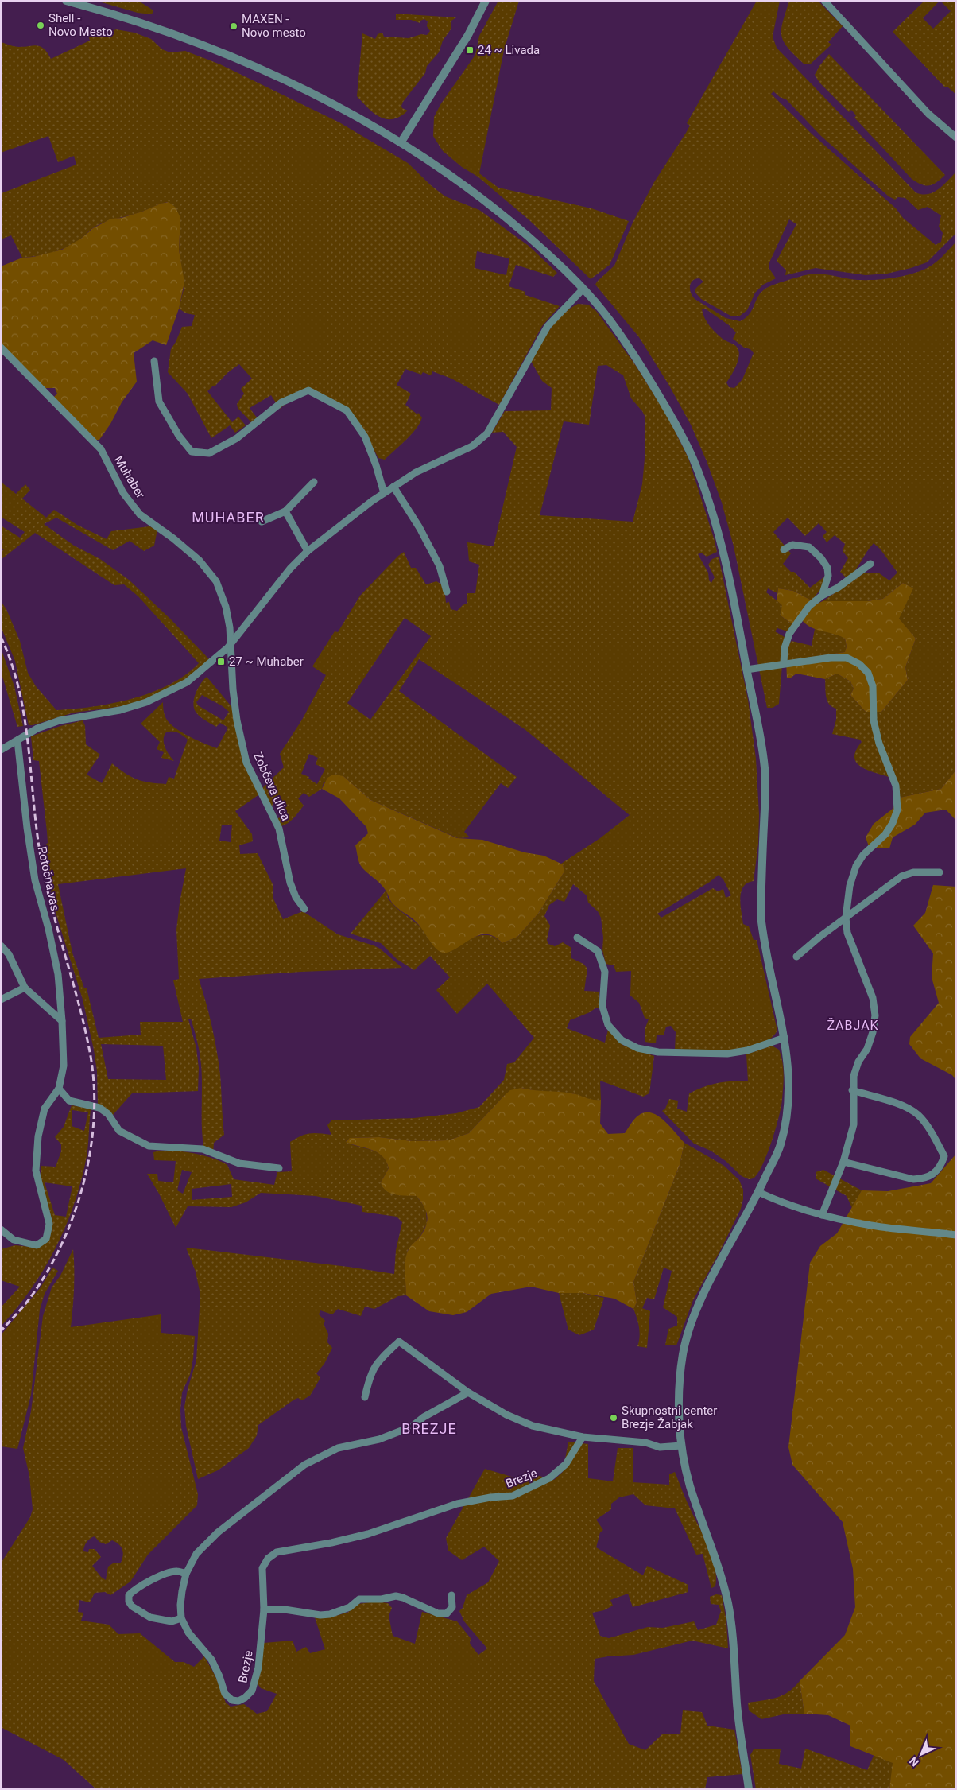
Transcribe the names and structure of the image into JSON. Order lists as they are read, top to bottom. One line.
{"streets":{"street":["Muhaber","Zobčeva ulica","Potočna vas","Brezje"]},"crossings":[["Muhaber","Zobčeva ulica"]],"districts":["MUHABER","ŽABJAK","BREZJE"],"places":{"other":["Shell - Novo Mesto","MAXEN - Novo mesto","Skupnostni center Brezje Žabjak"],"transit":["24 ~ Livada","27 ~ Muhaber"]},"north":"bottom left"}
